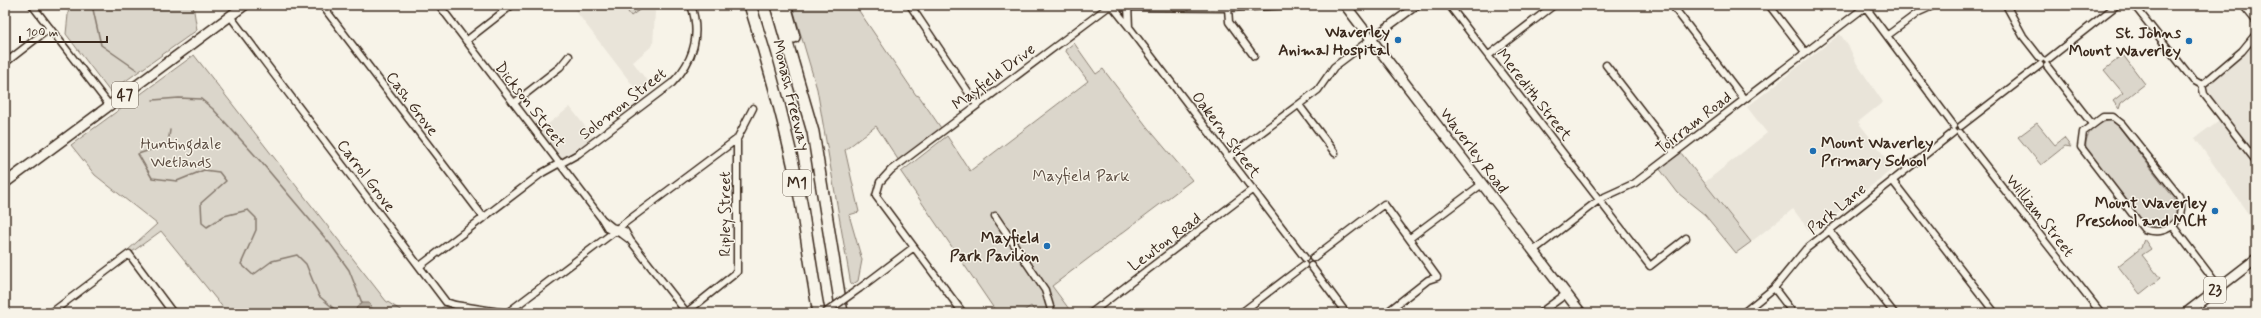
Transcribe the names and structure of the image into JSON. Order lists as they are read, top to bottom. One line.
{"streets":{"highway":["Monash Freeway","M1"],"main road":["47","Waverley Road","23"],"street":["Mayfield Drive","Meredith Street","Cash Grove","Solomon Street","Dickson Street","Toirram Road","Oakern Street","Carrol Grove","Park Lane","Ripley Street","William Street","Lewton Road"]},"crossings":[["Mayfield Drive","Oakern Street"],["Meredith Street","Toirram Road"],["47","Carrol Grove"],["Cash Grove","Solomon Street"],["Solomon Street","Dickson Street"],["Solomon Street","Carrol Grove"],["Dickson Street","Ripley Street"],["Toirram Road","Waverley Road"],["Toirram Road","William Street"],["Oakern Street","Lewton Road"],["Park Lane","William Street"]],"parks":["Huntingdale Wetlands","Mayfield Park"],"places":["Waverley Animal Hospital","St. Johns Mount Waverley","Mount Waverley Primary School","Mount Waverley Preschool and MCH","Mayfield Park Pavilion"],"scale_bar":"100 m"}
